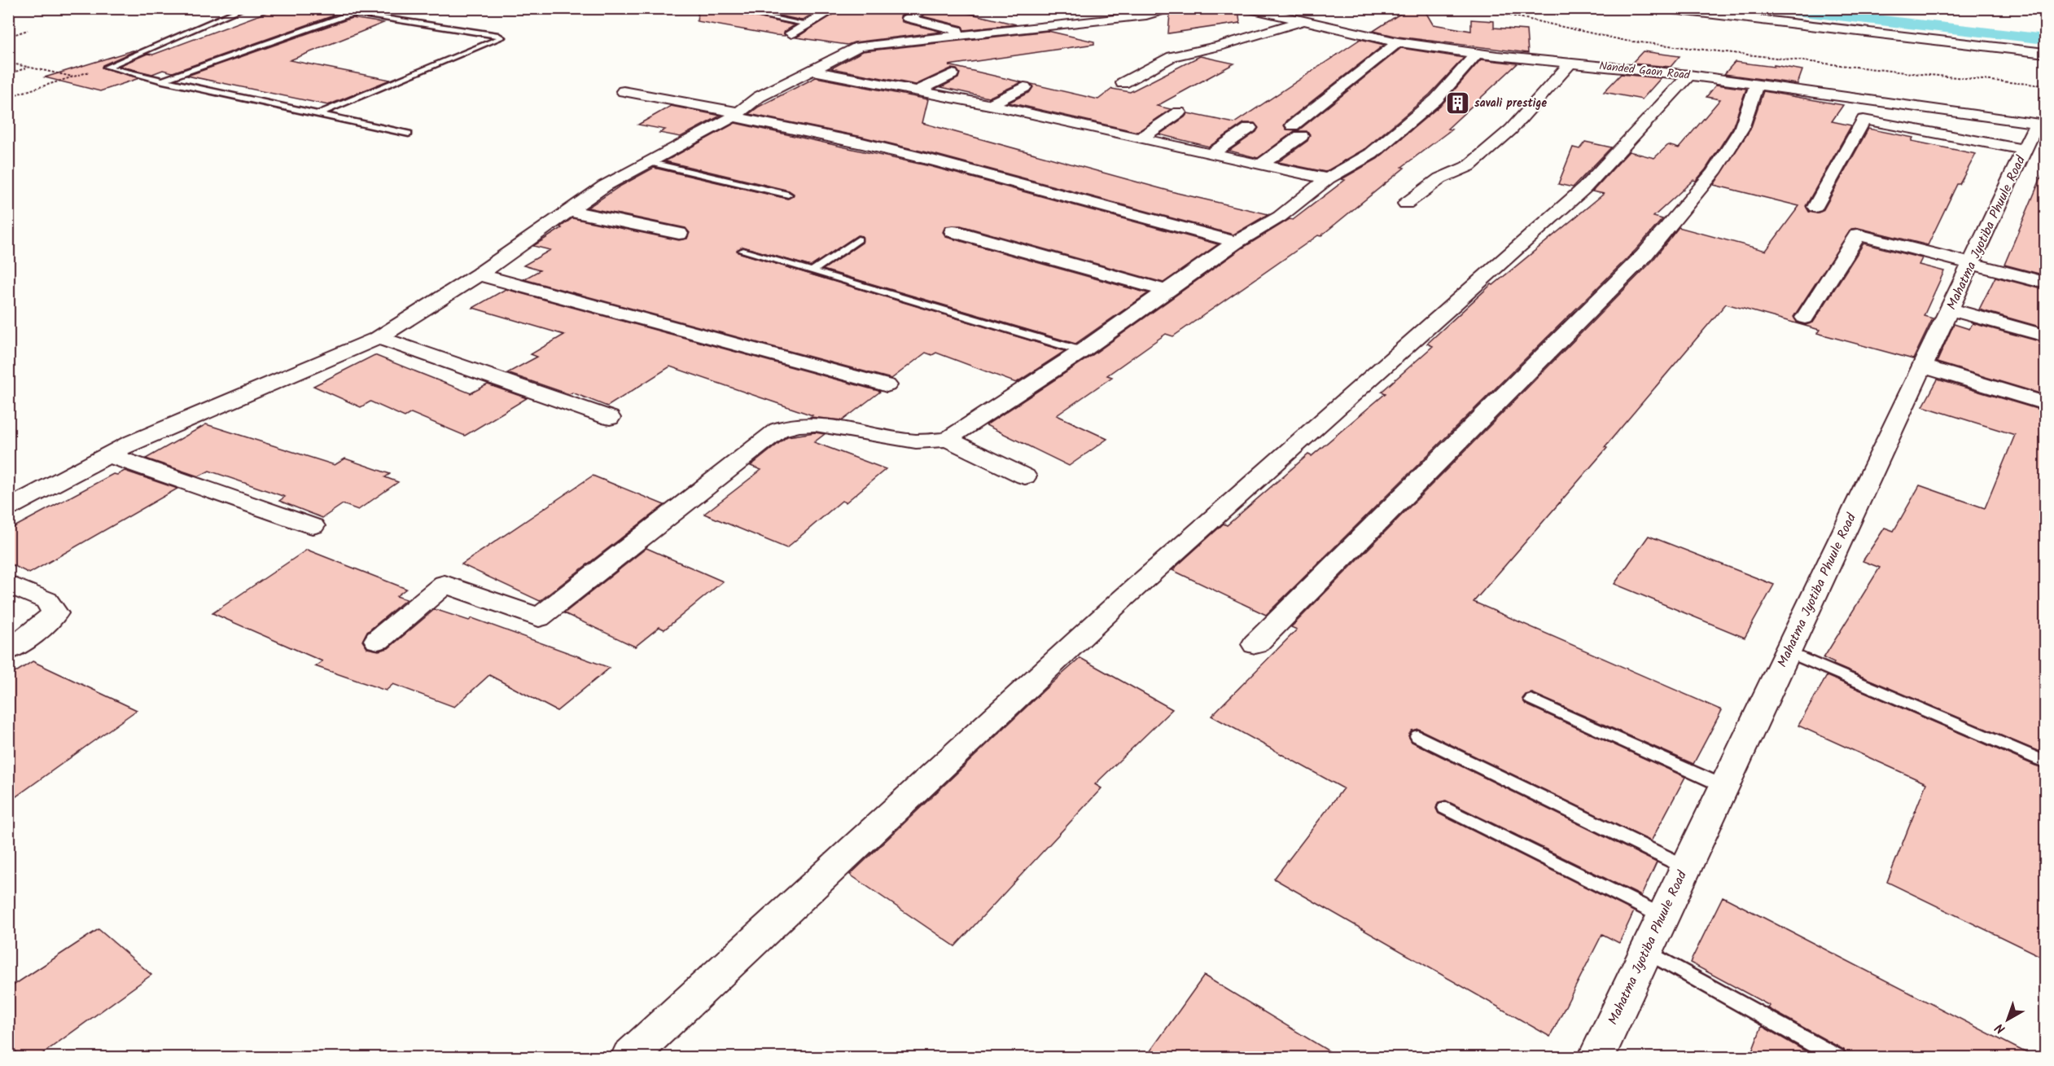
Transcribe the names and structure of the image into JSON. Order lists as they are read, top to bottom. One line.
{"streets":{"street":["Nanded Gaon Road","Mahatma Jyotiba Phuule Road"]},"crossings":[["Nanded Gaon Road","Mahatma Jyotiba Phuule Road"]],"places":{"building":["savali prestige"]},"north":"bottom left"}
